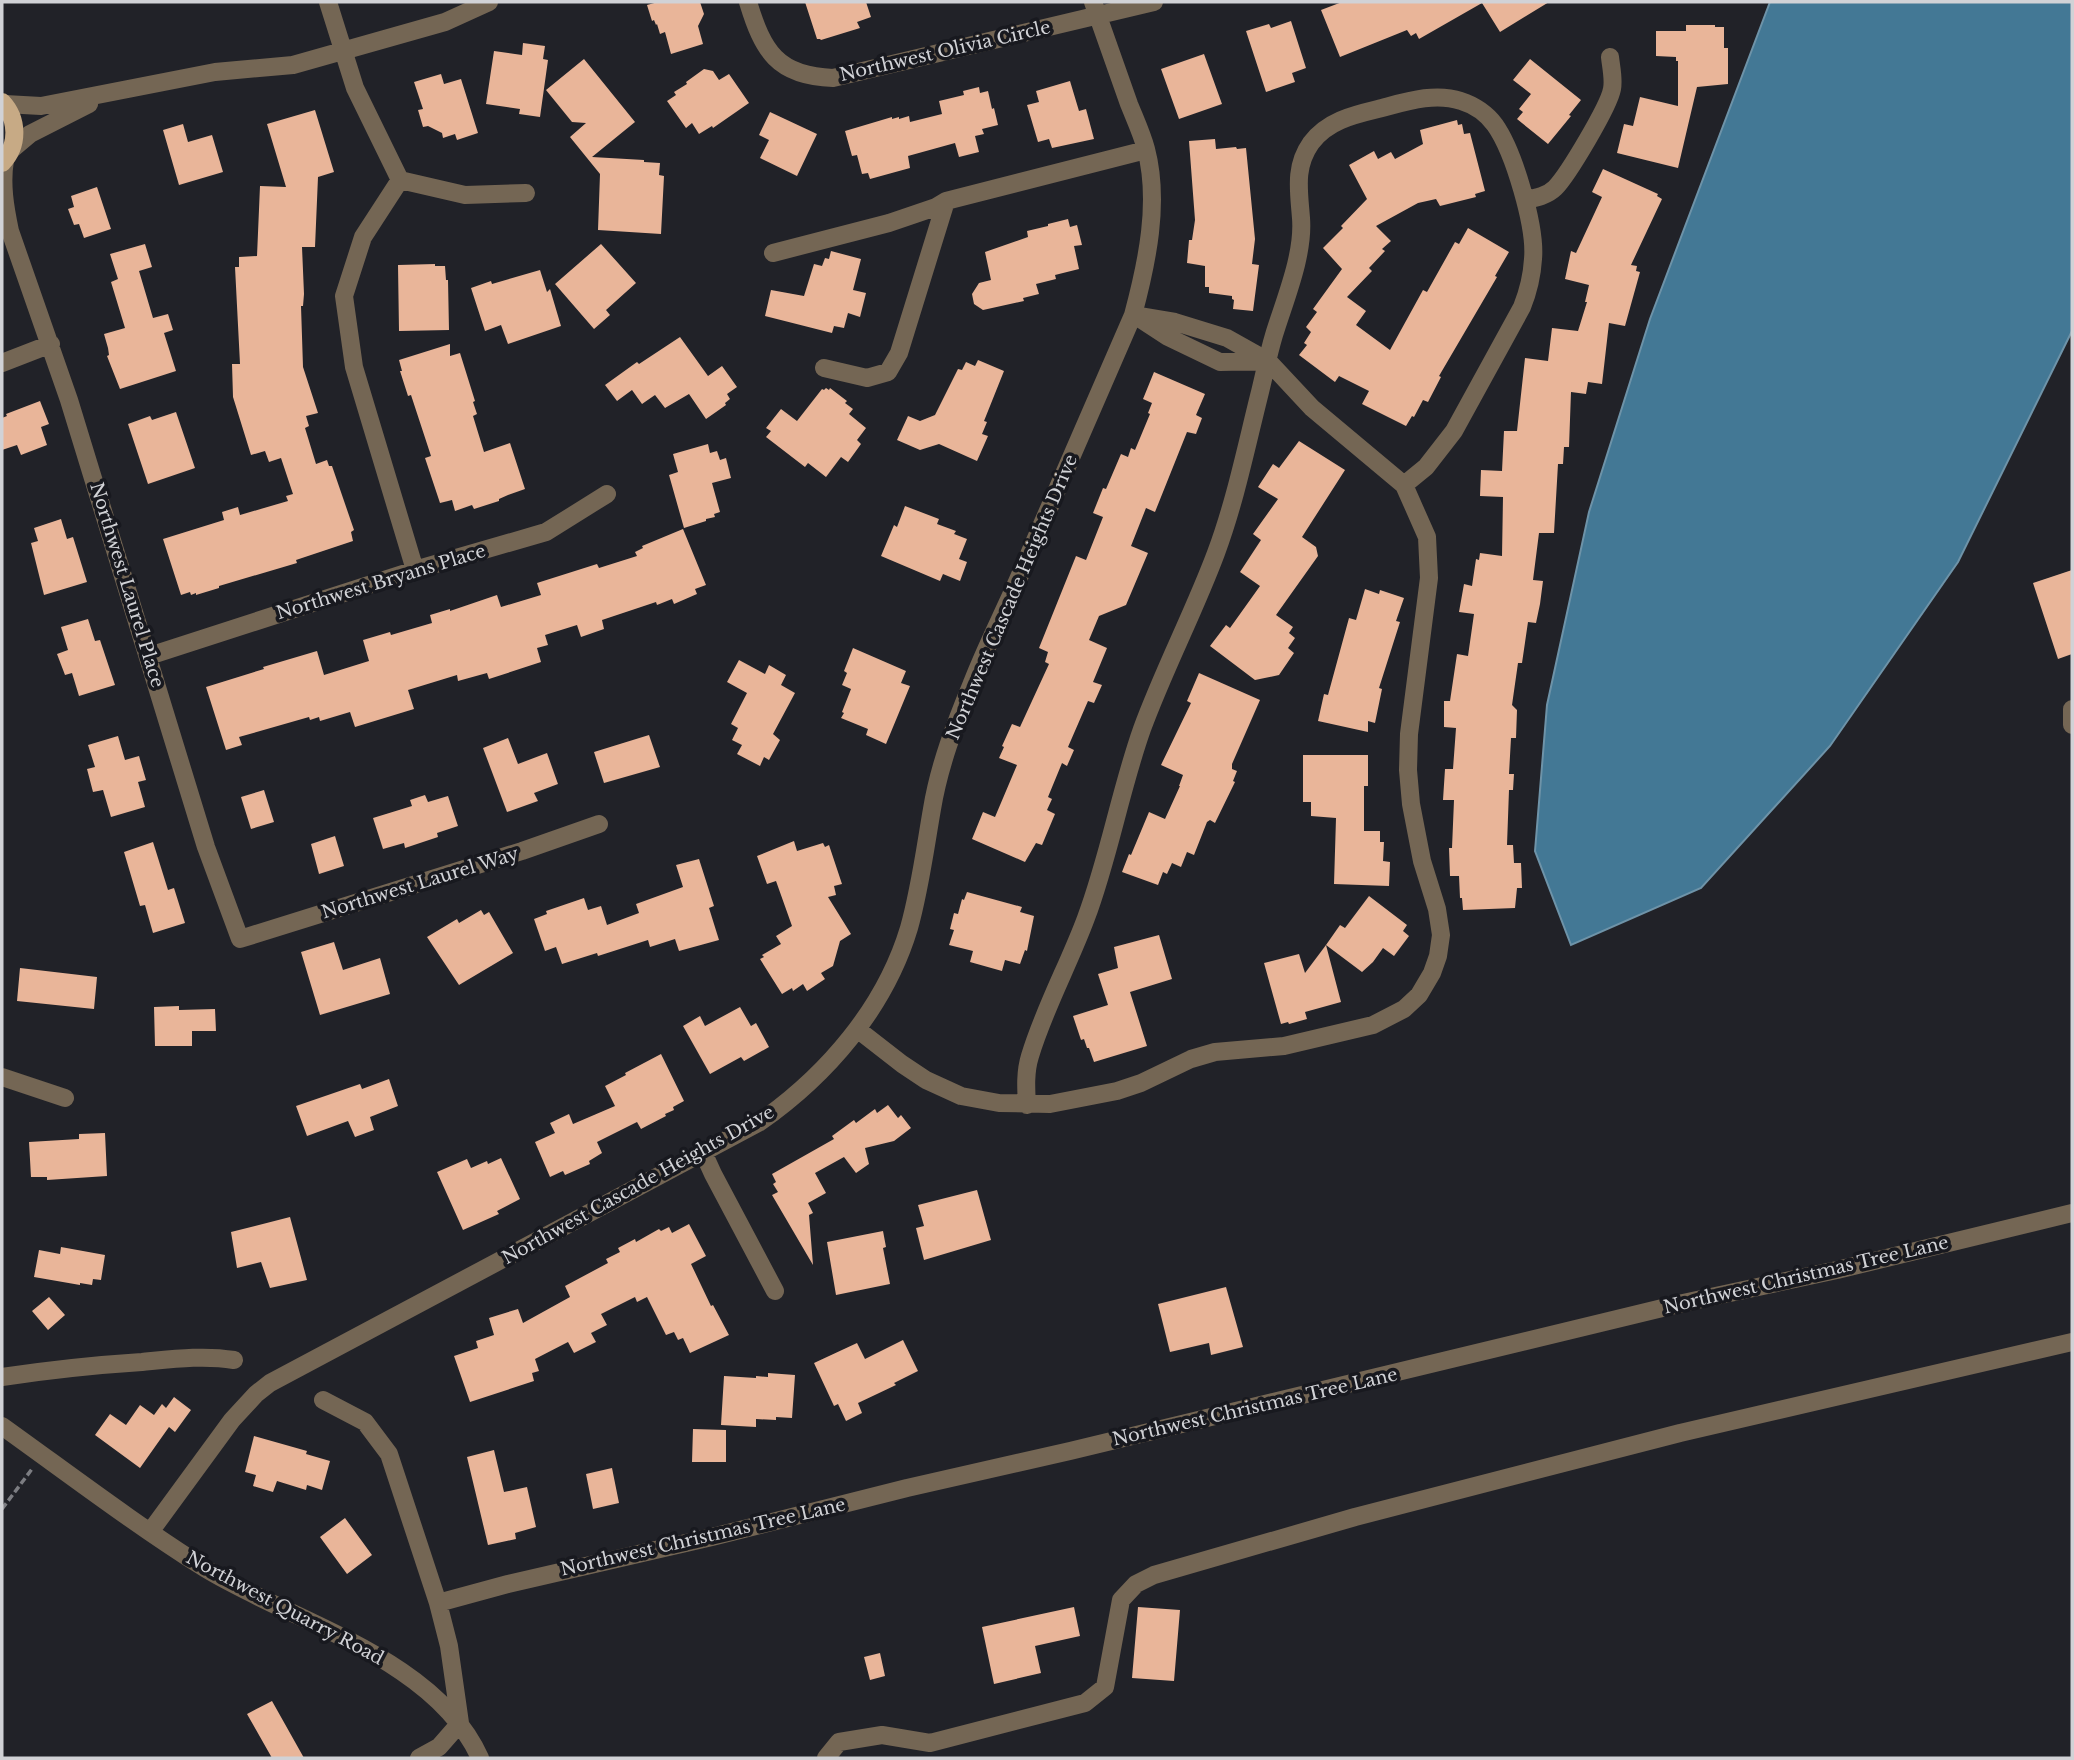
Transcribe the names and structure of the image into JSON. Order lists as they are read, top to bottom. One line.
{"streets":{"street":["Northwest Olivia Circle","Northwest Bryans Place","Northwest Laurel Place","Northwest Cascade Heights Drive","Northwest Laurel Way","Northwest Christmas Tree Lane","Northwest Quarry Road"]},"crossings":[["Northwest Olivia Circle","Northwest Cascade Heights Drive"],["Northwest Bryans Place","Northwest Laurel Place"],["Northwest Laurel Place","Northwest Laurel Way"],["Northwest Cascade Heights Drive","Northwest Quarry Road"],["Northwest Christmas Tree Lane","Northwest Quarry Road"]]}
